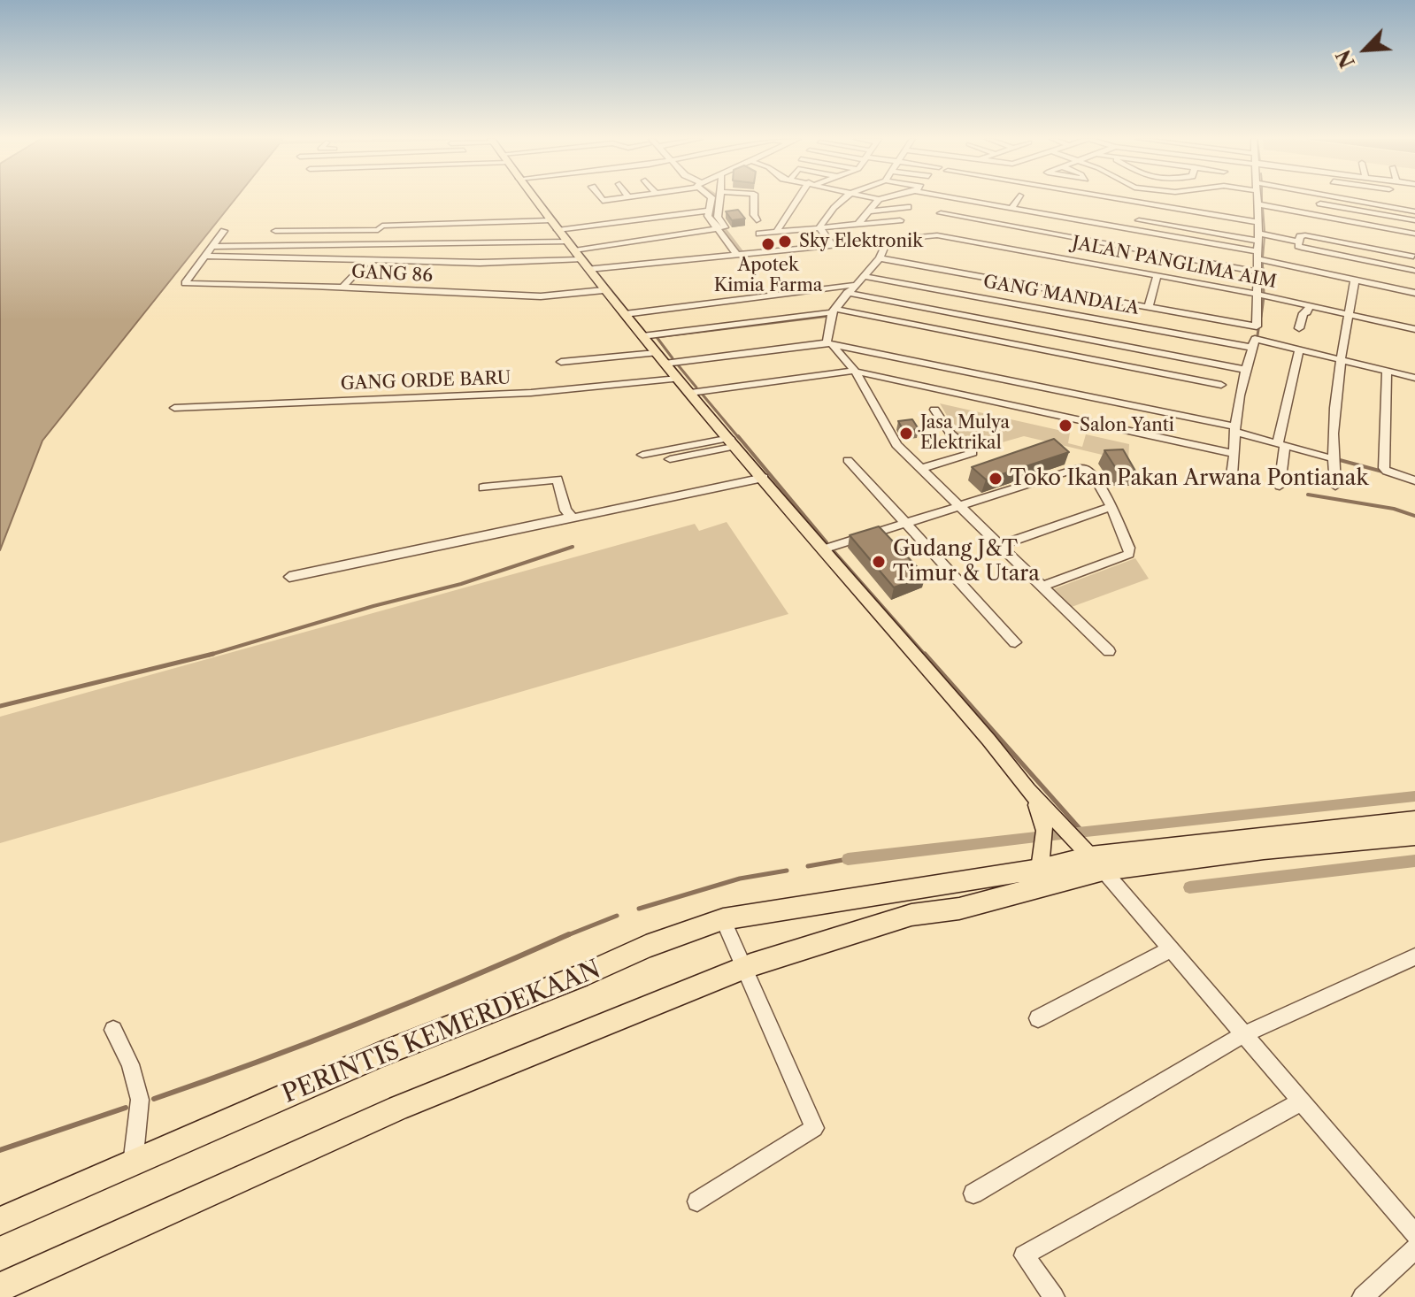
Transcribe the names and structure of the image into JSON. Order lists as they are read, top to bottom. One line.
{"streets":{"highway":["PERINTIS KEMERDEKAAN"],"street":["JALAN PANGLIMA AIM","GANG 86","GANG MANDALA","GANG ORDE BARU"]},"places":["Sky Elektronik","Apotek Kimia Farma","Salon Yanti","Jasa Mulya Elektrikal","Toko Ikan Pakan Arwana Pontianak","Gudang J&T Timur & Utara"],"north":"bottom left"}
